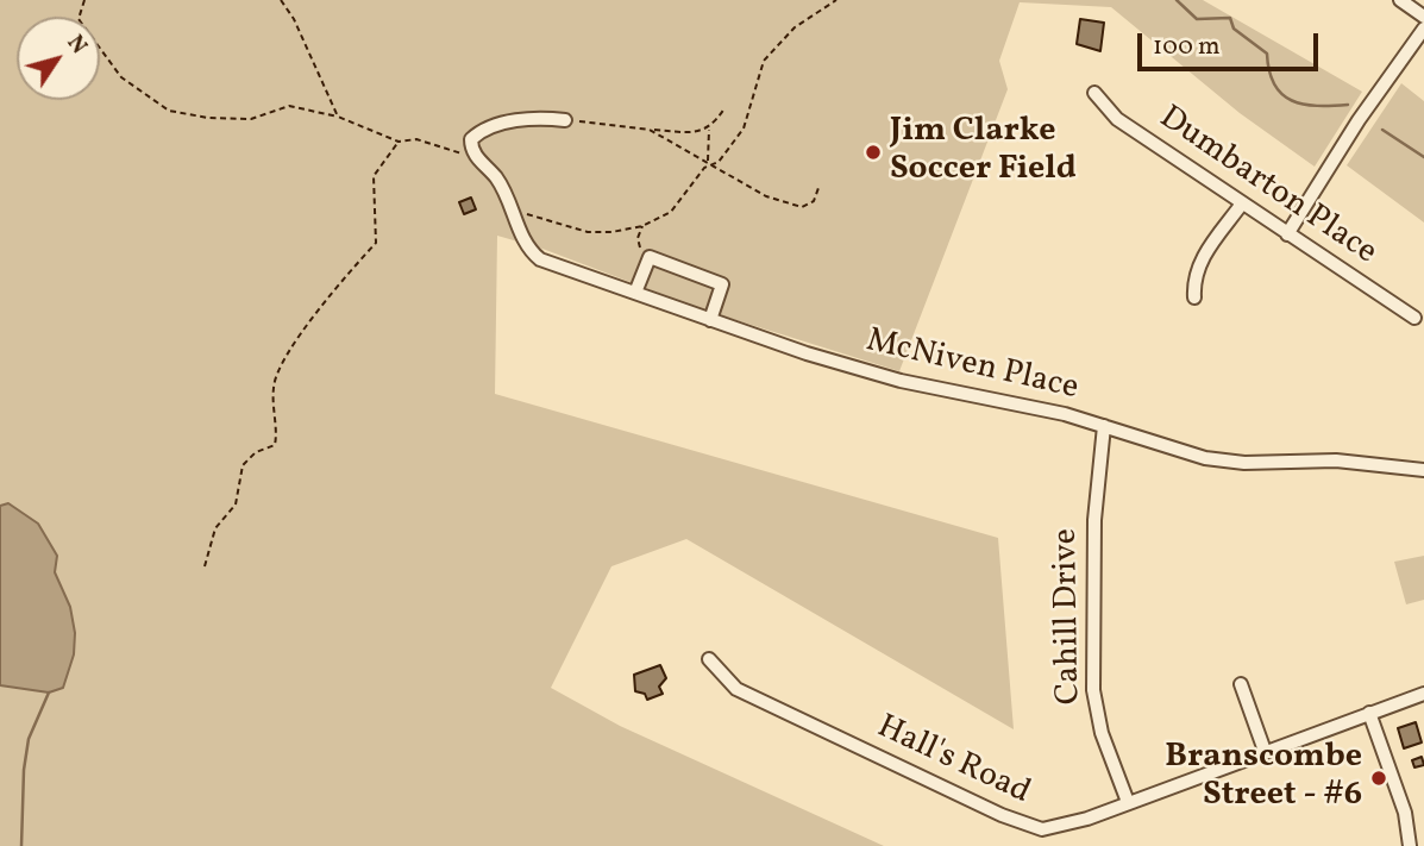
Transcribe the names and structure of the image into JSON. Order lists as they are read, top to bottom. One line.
{"streets":{"street":["Dumbarton Place","McNiven Place","Cahill Drive","Hall's Road"]},"crossings":[["McNiven Place","Cahill Drive"],["Cahill Drive","Hall's Road"]],"places":["Jim Clarke Soccer Field","Branscombe Street - #6"],"scale_bar":"100 m","north":"top right"}
